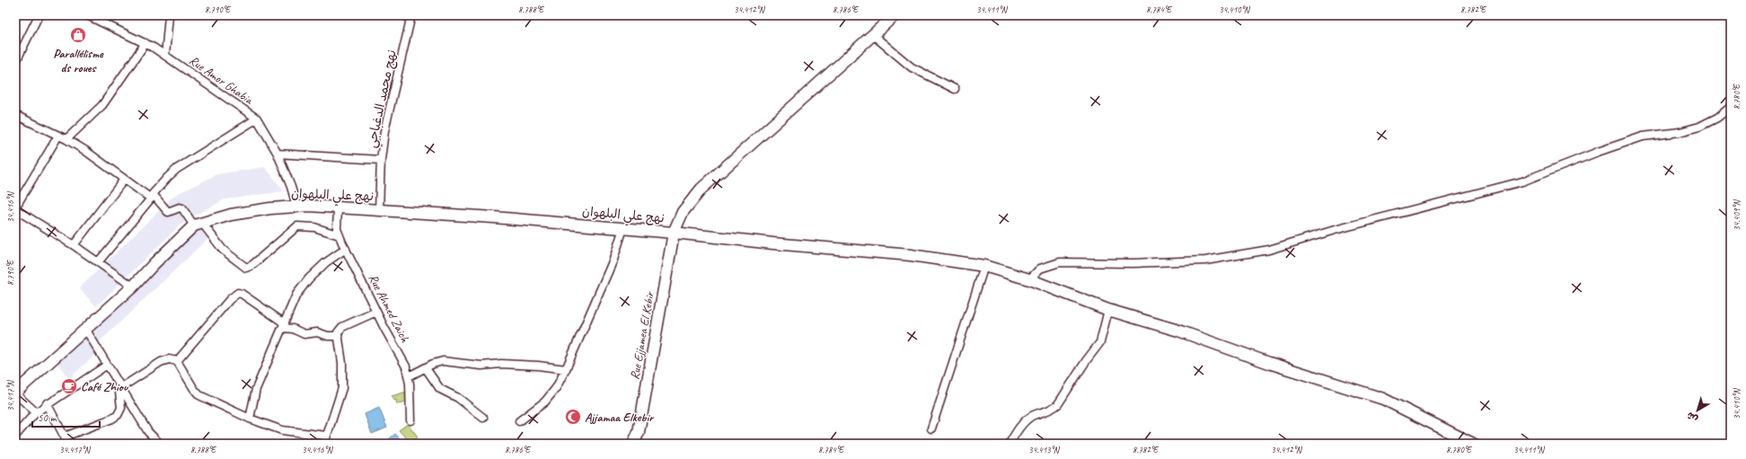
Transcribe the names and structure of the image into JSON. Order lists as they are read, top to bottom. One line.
{"streets":{"street":["Rue Amor Ghabia","نهج محمد الدغباجي","نهج علي البلهوان","Rue Ahmed Zaich","Rue Ejjamea El Kebir"]},"crossings":[["Rue Amor Ghabia","نهج علي البلهوان"],["نهج محمد الدغباجي","نهج علي البلهوان"],["نهج علي البلهوان","Rue Ahmed Zaich"],["نهج علي البلهوان","Rue Ejjamea El Kebir"]],"places":{"shop":["Parallélisme ds roues"],"cafe":["Café Zhiou"],"mosque":["Ajjamaa Elkebir"]},"scale_bar":"50 m","north":"bottom left","coordinates":["8.790°E","8.788°E","34.412°N","8.786°E","34.411°N","8.784°E","34.410°N","8.782°E","8.780°E","34.416°N","34.409°N","34.417°N","34.413°N"]}
